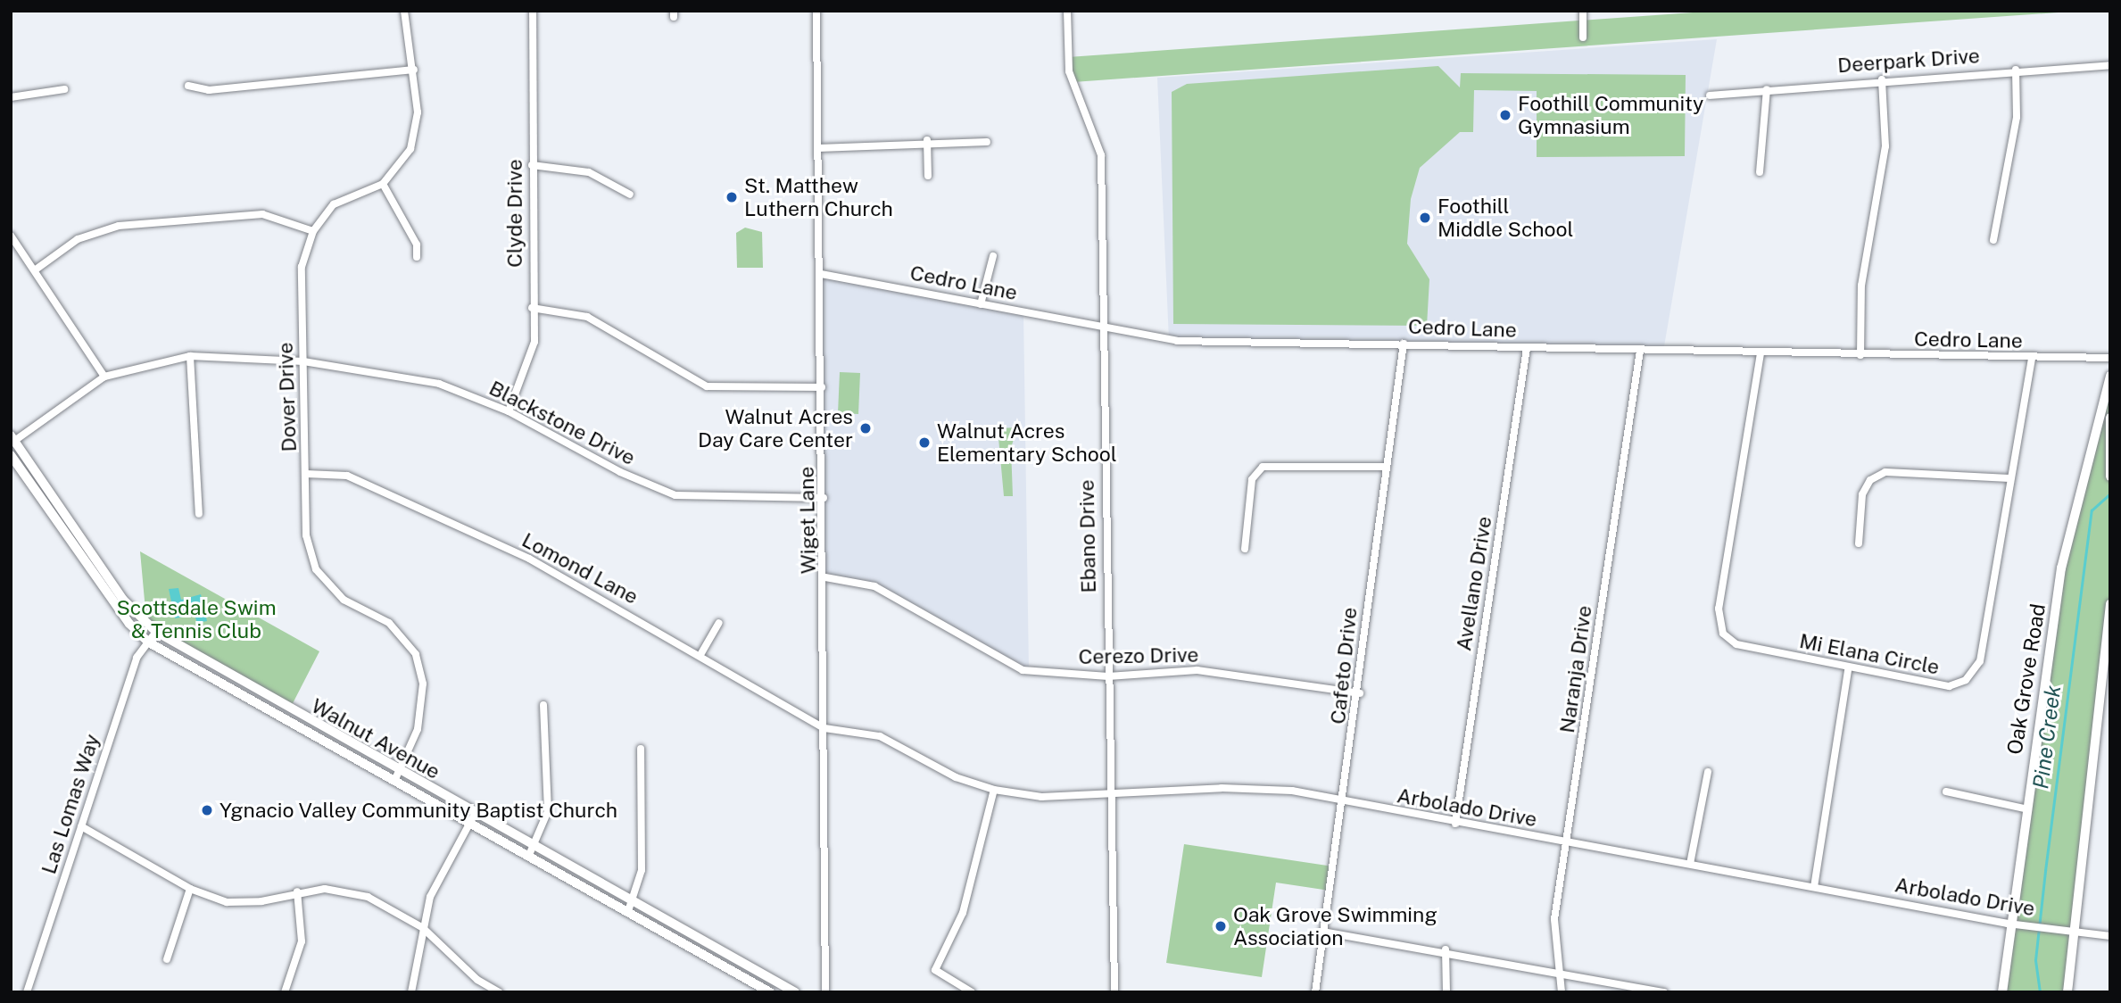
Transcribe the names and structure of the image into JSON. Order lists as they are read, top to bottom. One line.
{"streets":{"street":["Deerpark Drive","Clyde Drive","Cedro Lane","Dover Drive","Blackstone Drive","Wiget Lane","Ebano Drive","Lomond Lane","Avellano Drive","Mi Elana Circle","Cerezo Drive","Cafeto Drive","Naranja Drive","Oak Grove Road","Walnut Avenue","Las Lomas Way","Arbolado Drive"]},"crossings":[["Clyde Drive","Blackstone Drive"],["Cedro Lane","Wiget Lane"],["Cedro Lane","Ebano Drive"],["Cedro Lane","Avellano Drive"],["Cedro Lane","Mi Elana Circle"],["Cedro Lane","Cafeto Drive"],["Cedro Lane","Naranja Drive"],["Dover Drive","Blackstone Drive"],["Dover Drive","Lomond Lane"],["Dover Drive","Walnut Avenue"],["Blackstone Drive","Wiget Lane"],["Blackstone Drive","Walnut Avenue"],["Wiget Lane","Lomond Lane"],["Wiget Lane","Cerezo Drive"],["Wiget Lane","Arbolado Drive"],["Ebano Drive","Cerezo Drive"],["Ebano Drive","Arbolado Drive"],["Lomond Lane","Arbolado Drive"],["Avellano Drive","Arbolado Drive"],["Cerezo Drive","Cafeto Drive"],["Cafeto Drive","Arbolado Drive"],["Naranja Drive","Arbolado Drive"],["Oak Grove Road","Arbolado Drive"],["Walnut Avenue","Las Lomas Way"]],"water":["Pine Creek"],"parks":["Scottsdale Swim & Tennis Club"],"places":["Foothill Community Gymnasium","St. Matthew Luthern Church","Foothill Middle School","Walnut Acres Day Care Center","Walnut Acres Elementary School","Ygnacio Valley Community Baptist Church","Oak Grove Swimming Association"]}
